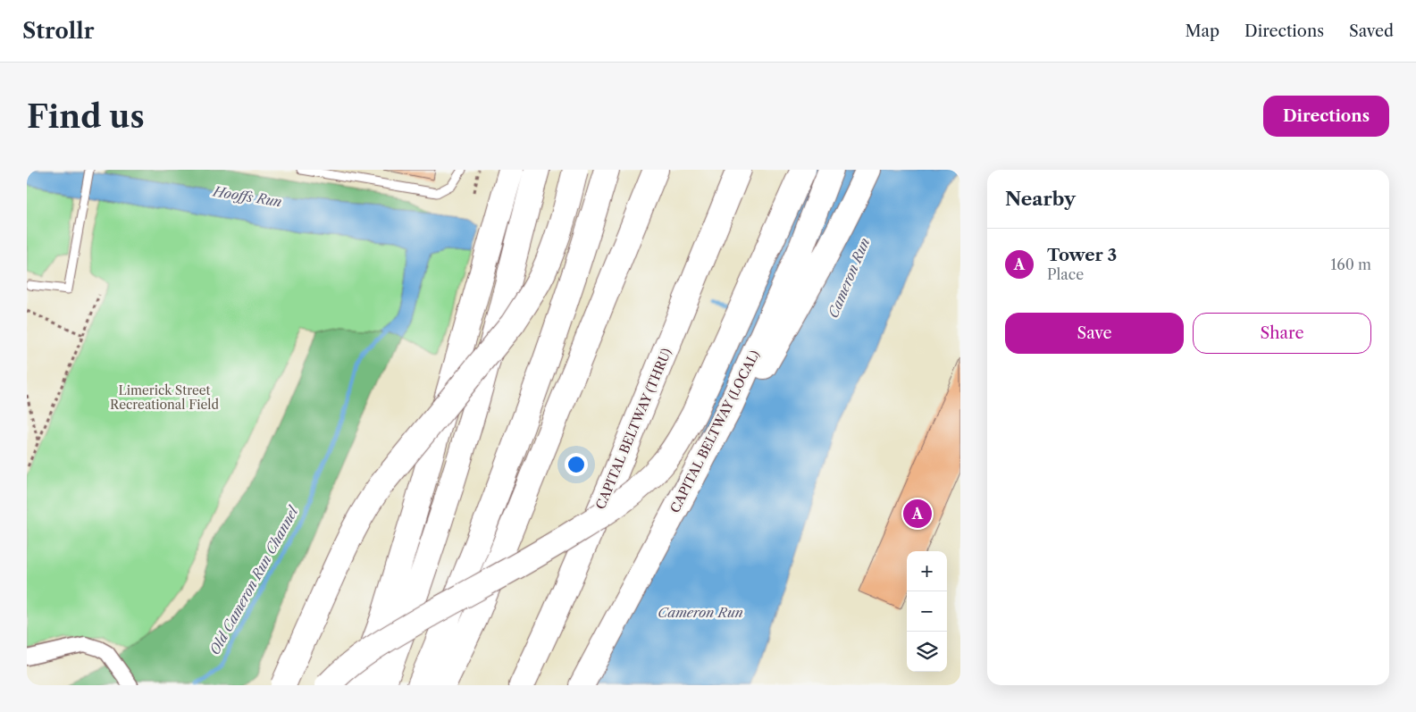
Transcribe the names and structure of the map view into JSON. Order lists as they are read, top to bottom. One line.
{"streets":{"highway":["CAPITAL BELTWAY (THRU)","CAPITAL BELTWAY (LOCAL)"]},"water":["Hooffs Run","Cameron Run","Old Cameron Run Channel"],"parks":["Limerick Street Recreational Field"],"page":{"header":"Strollr","nav":["Map","Directions","Saved"],"buttons":["Directions",["Save","Share"]],"title":"Find us","heading":"Nearby","list":[{"mark":"A","name":"Tower 3","note":"Place","value":"160 m"}],"pins":"A","map_buttons":["+","−"]}}
